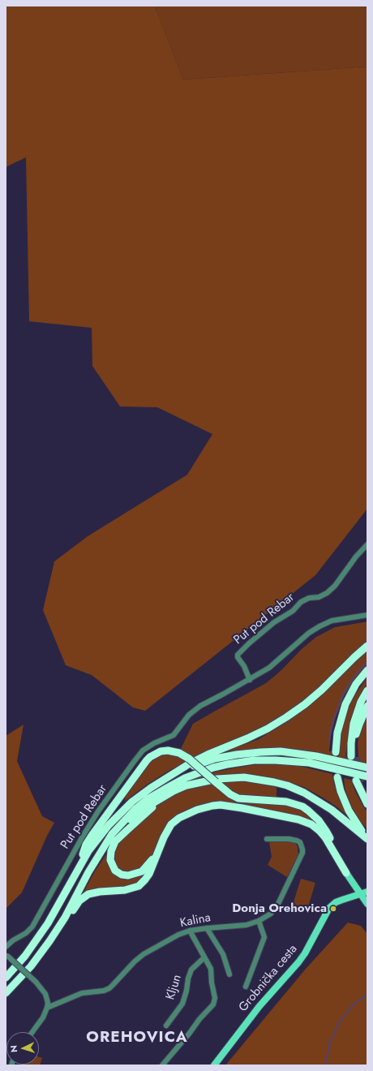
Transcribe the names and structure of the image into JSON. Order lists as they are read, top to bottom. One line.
{"streets":{"main road":["Grobnička cesta"],"street":["Put pod Rebar","Kalina","Kljun"]},"districts":["OREHOVICA"],"places":["Donja Orehovica"],"north":"left"}
